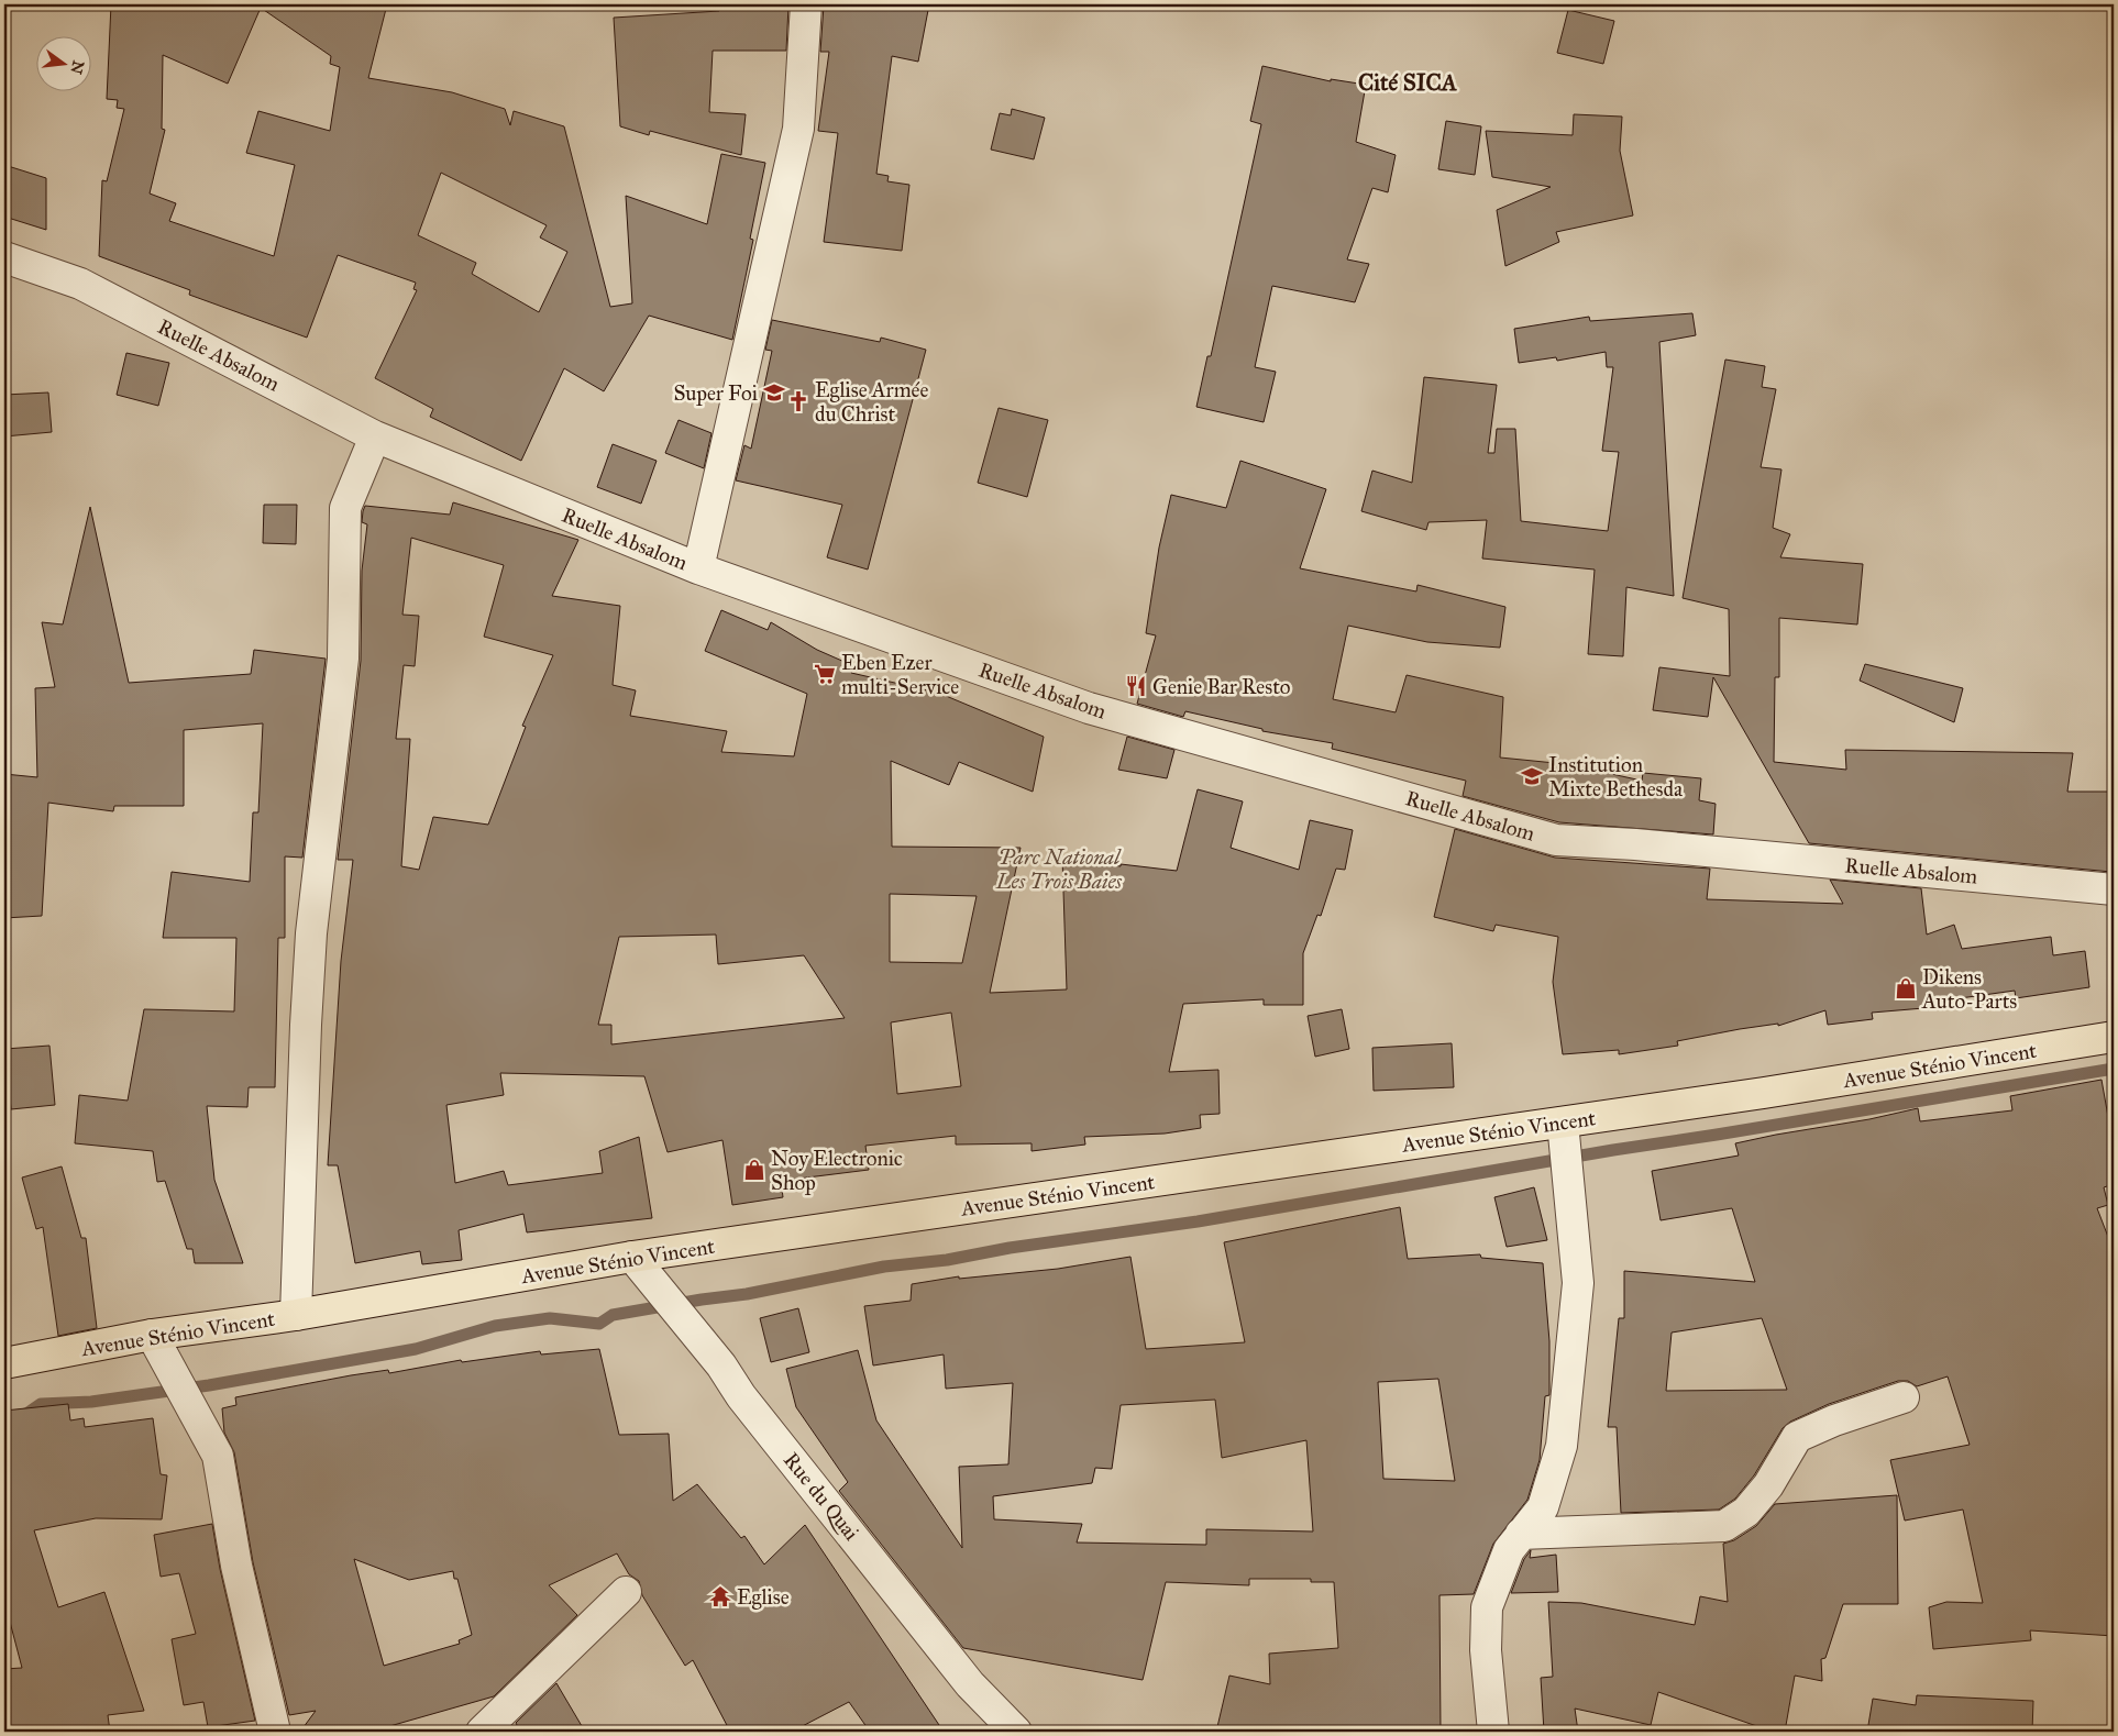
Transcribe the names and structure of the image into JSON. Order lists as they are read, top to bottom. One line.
{"streets":{"main road":["Avenue Sténio Vincent"],"street":["Ruelle Absalom","Rue du Quai"]},"crossings":[["Avenue Sténio Vincent","Rue du Quai"]],"districts":["Cité SICA"],"parks":["Parc National Les Trois Baies"],"places":{"school or university":["Super Foi","Institution Mixte Bethesda"],"church":["Eglise Armée du Christ"],"supermarket":["Eben Ezer multi-Service"],"restaurant":["Genie Bar Resto"],"shop":["Dikens Auto-Parts","Noy Electronic Shop"],"temple":["Eglise"]},"north":"right"}
